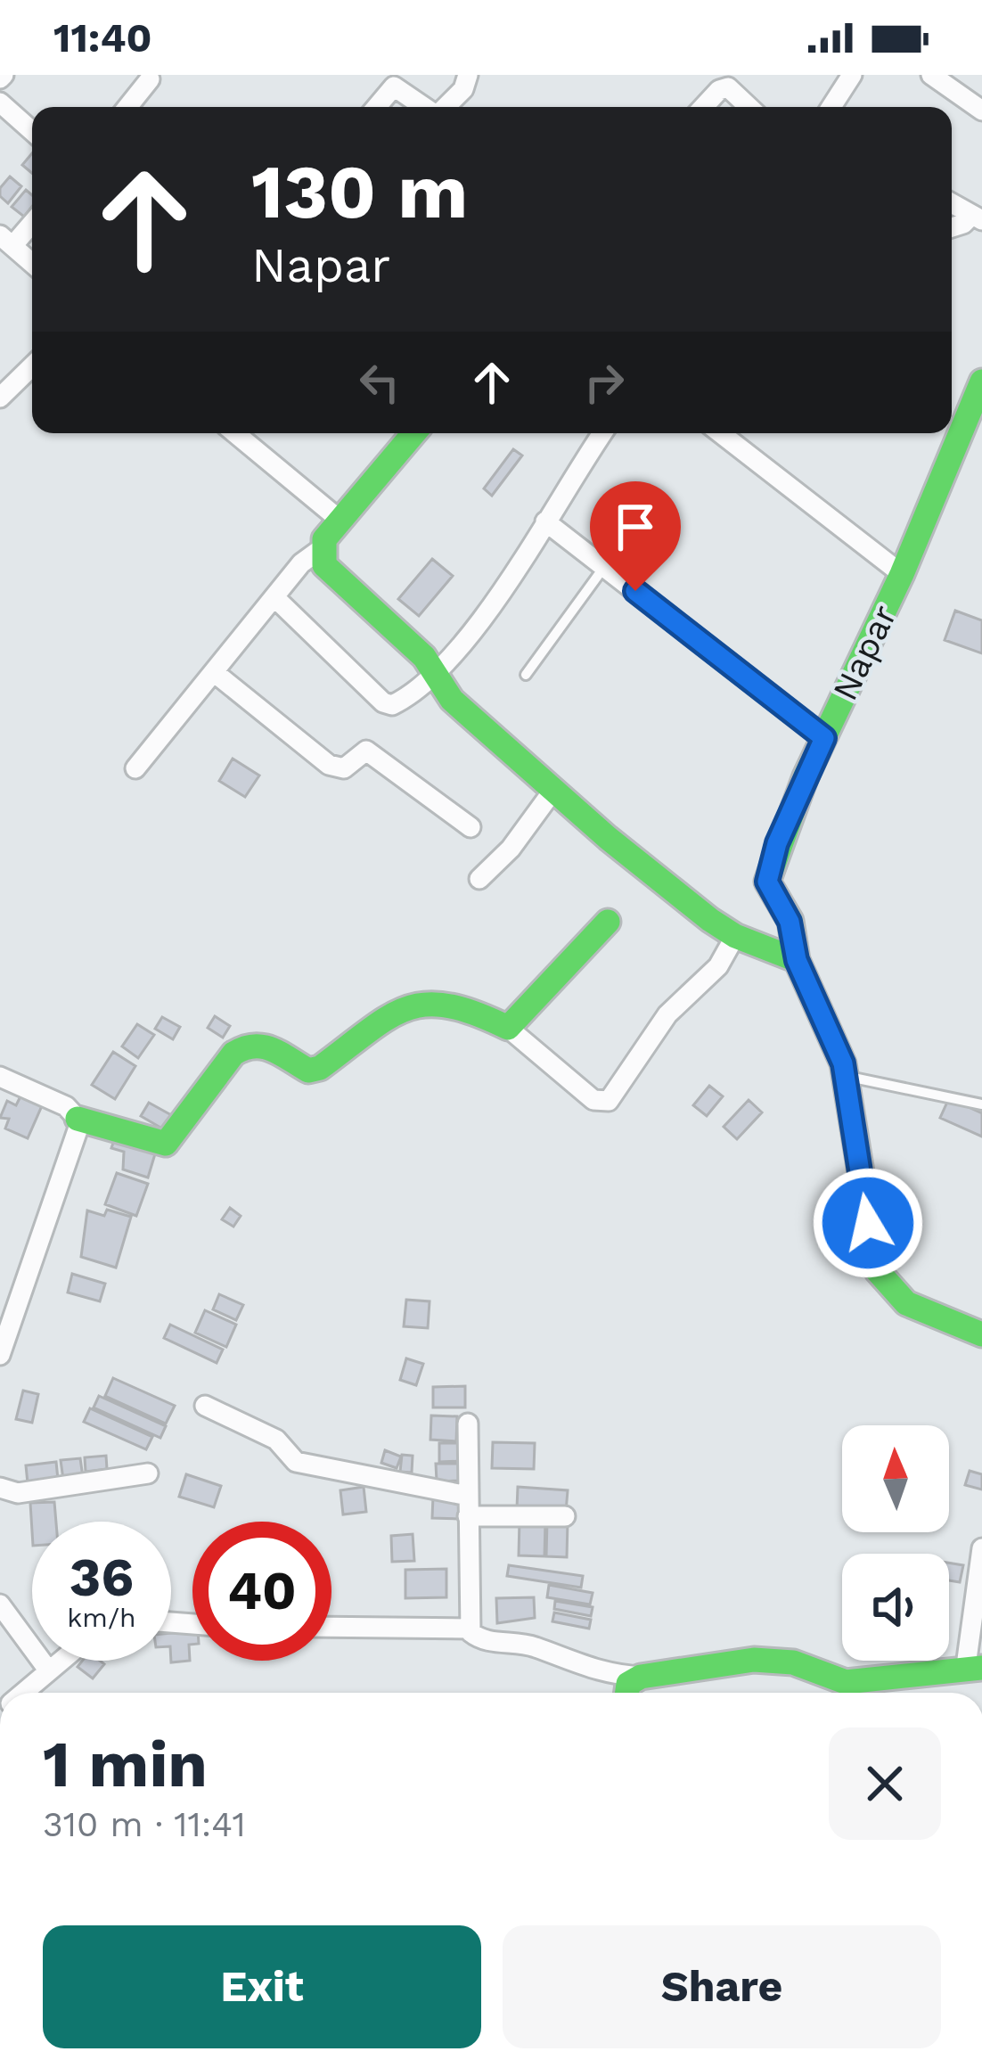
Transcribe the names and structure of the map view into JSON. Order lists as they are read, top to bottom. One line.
{"streets":{"street":["Napar"]},"north":"top","page":{"status":"11:40","turn":["130 m","Napar"],"speed":"36 km/h","limit":"40","heading":["1 min","310 m · 11:41"],"buttons":["Exit","Share"]}}
